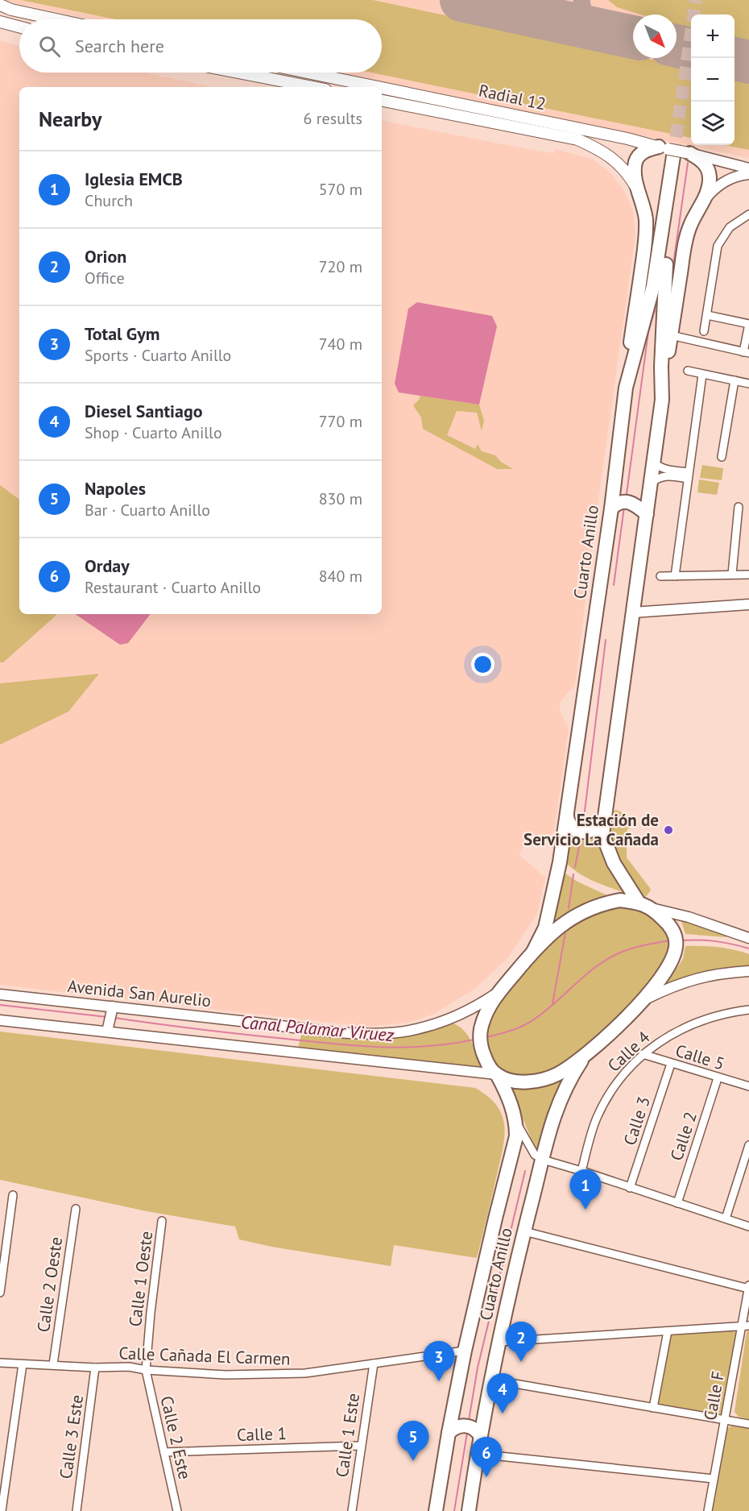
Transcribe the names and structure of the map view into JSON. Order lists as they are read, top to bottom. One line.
{"streets":{"highway":["Cuarto Anillo"],"main road":["Radial 12","Avenida San Aurelio"],"street":["Calle 4","Calle 5","Calle 3","Calle 2","Calle 1 Oeste","Calle 2 Oeste","Calle Cañada El Carmen","Calle F","Calle 1","Calle 1 Este","Calle 3 Este","Calle 2 Este"]},"crossings":[["Radial 12","Cuarto Anillo"],["Cuarto Anillo","Avenida San Aurelio"],["Cuarto Anillo","Calle Cañada El Carmen"],["Calle 4","Calle 5"],["Calle 5","Calle 3"],["Calle 5","Calle 2"],["Calle 1 Oeste","Calle Cañada El Carmen"],["Calle 1 Oeste","Calle 2 Este"],["Calle 2 Oeste","Calle Cañada El Carmen"],["Calle Cañada El Carmen","Calle 1 Este"],["Calle Cañada El Carmen","Calle 3 Este"],["Calle Cañada El Carmen","Calle 2 Este"],["Calle 1","Calle 1 Este"],["Calle 1","Calle 2 Este"]],"water":["Canal Palamar Viruez"],"places":["Estación de Servicio La Cañada"],"north":"bottom right","page":{"map_buttons":["+","−"],"search":"Search here","heading":["Nearby","6 results"],"list":[{"mark":"1","name":"Iglesia EMCB","note":"Church","value":"570 m"},{"mark":"2","name":"Orion","note":"Office","value":"720 m"},{"mark":"3","name":"Total Gym","note":"Sports · Cuarto Anillo","value":"740 m"},{"mark":"4","name":"Diesel Santiago","note":"Shop · Cuarto Anillo","value":"770 m"},{"mark":"5","name":"Napoles","note":"Bar · Cuarto Anillo","value":"830 m"},{"mark":"6","name":"Orday","note":"Restaurant · Cuarto Anillo","value":"840 m"}],"pins":["1","2","3","4","5","6"]}}
